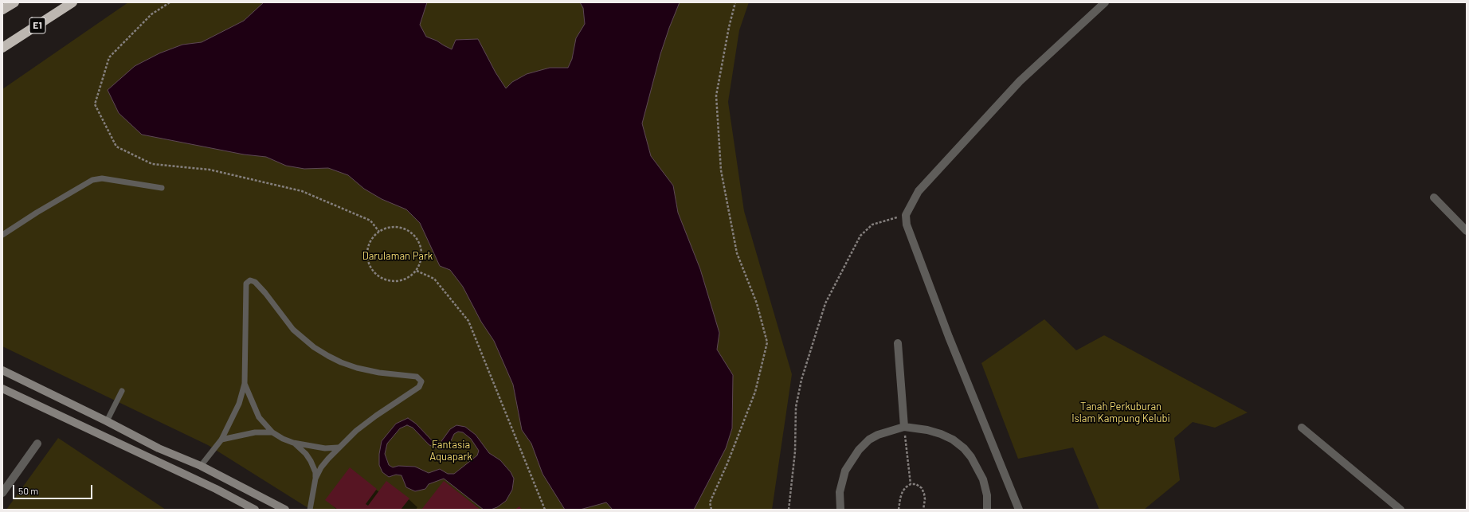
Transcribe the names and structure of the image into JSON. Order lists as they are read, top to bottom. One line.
{"streets":{"highway":["E1"]},"parks":["Darulaman Park","Tanah Perkuburan Islam Kampung Kelubi","Fantasia Aquapark"],"scale_bar":"50 m"}
